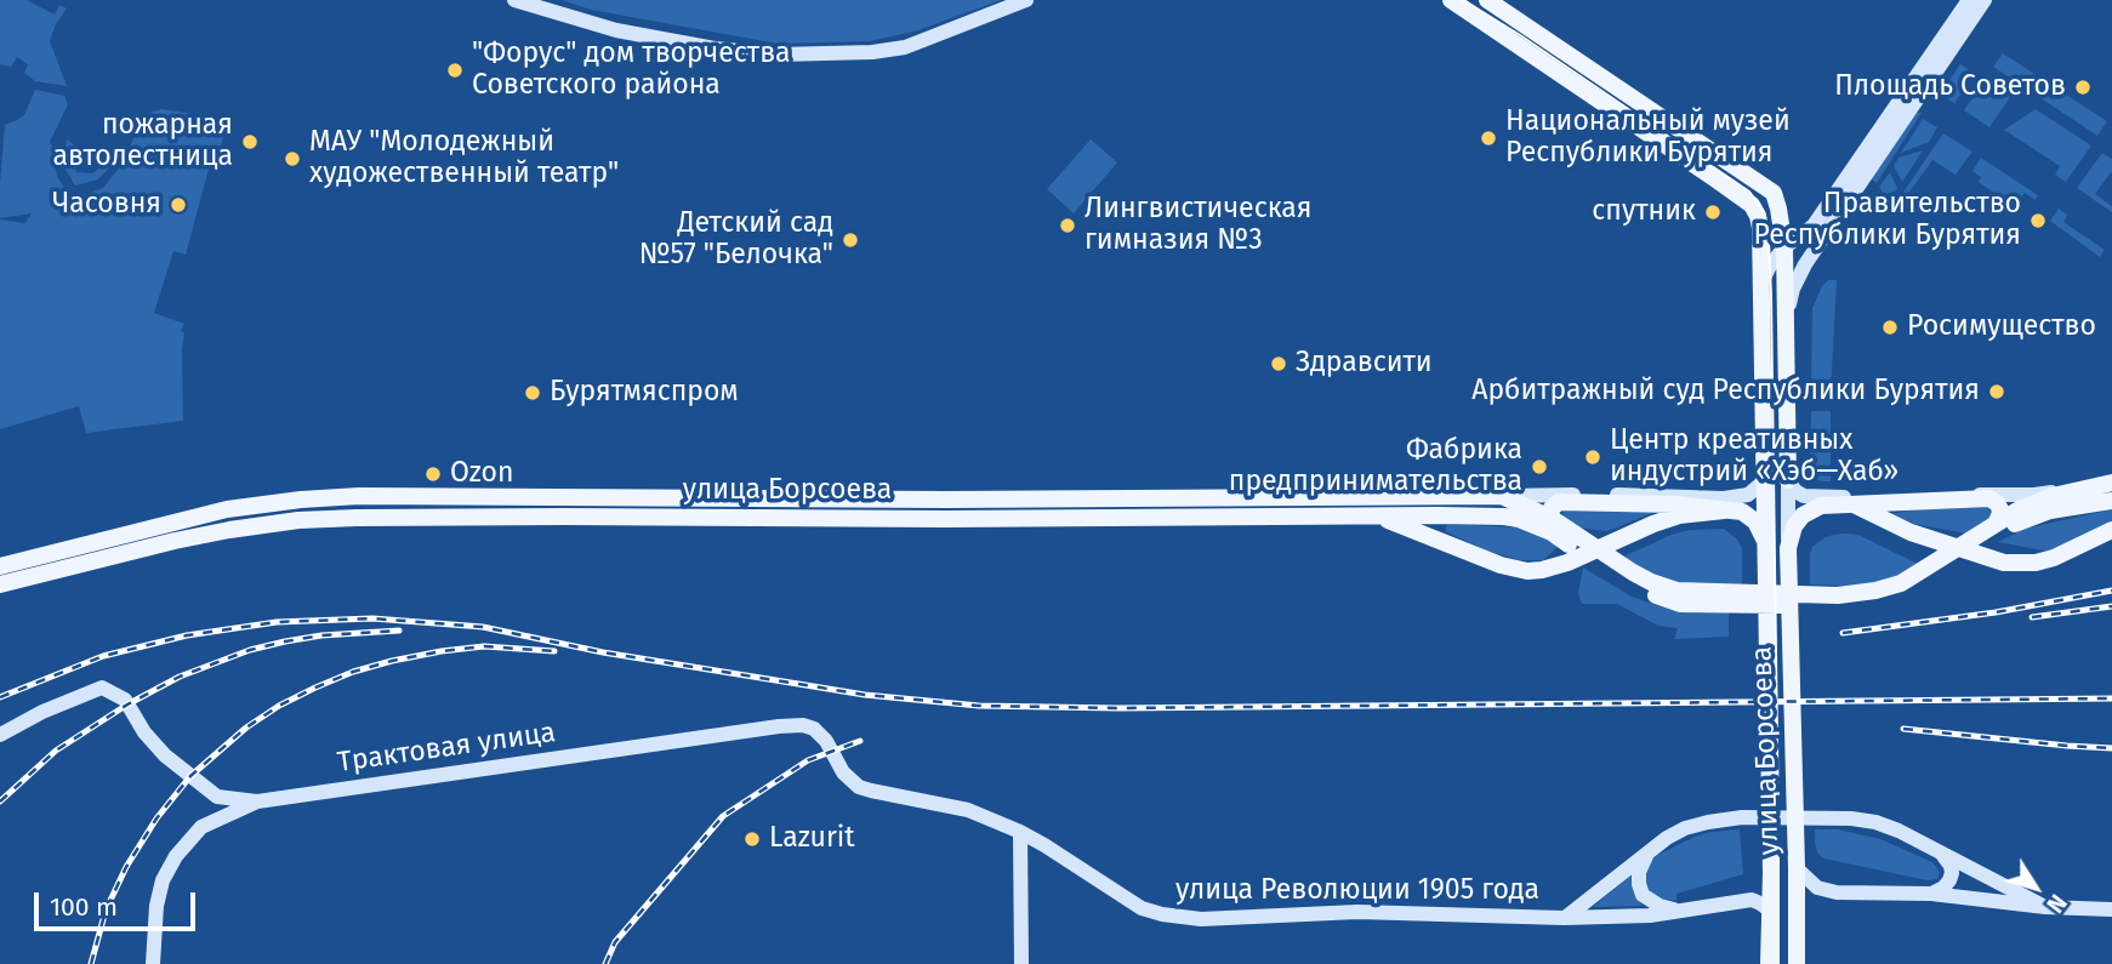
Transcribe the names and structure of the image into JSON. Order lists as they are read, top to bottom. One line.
{"streets":{"main road":["улица Борсоева","Трактовая улица","улица Революции 1905 года"]},"crossings":[["улица Борсоева","улица Революции 1905 года"],["Трактовая улица","улица Революции 1905 года"]],"places":["\"Форус\" дом творчества Советского района","Площадь Советов","Национальный музей Республики Бурятия","пожарная автолестница","МАУ \"Молодежный художественный театр\"","Часовня","спутник","Правительство Республики Бурятия","Лингвистическая гимназия №3","Детский сад №57 \"Белочка\"","Росимущество","Здравсити","Арбитражный суд Республики Бурятия","Бурятмяспром","Центр креативных индустрий «Хэб—Хаб»","Фабрика предпринимательства","Ozon","Lazurit"],"scale_bar":"100 m","north":"bottom right"}
